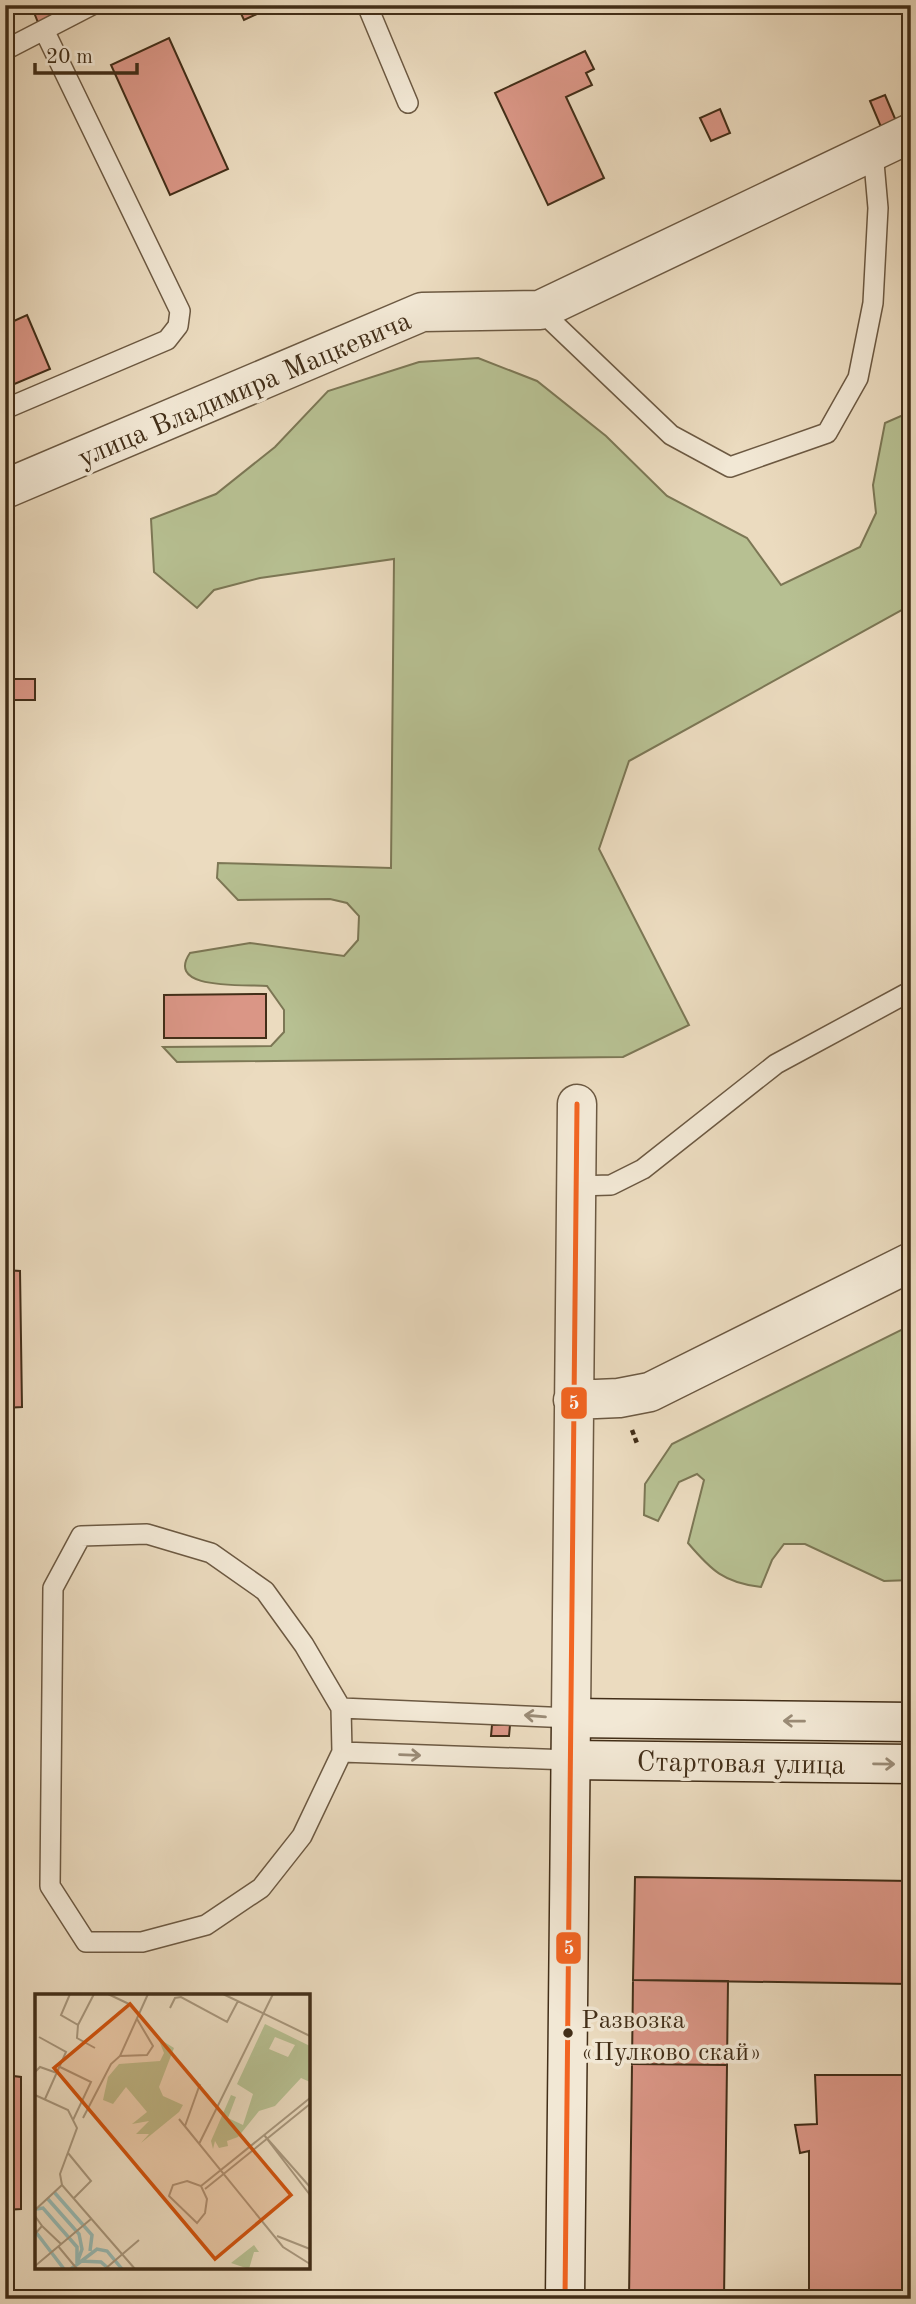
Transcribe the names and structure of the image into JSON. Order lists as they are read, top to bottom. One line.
{"streets":{"street":["улица Владимира Мацкевича","Стартовая улица"]},"places":["Развозка «Пулково скай»"],"lines":["transit line 5"],"scale_bar":"20 m"}
